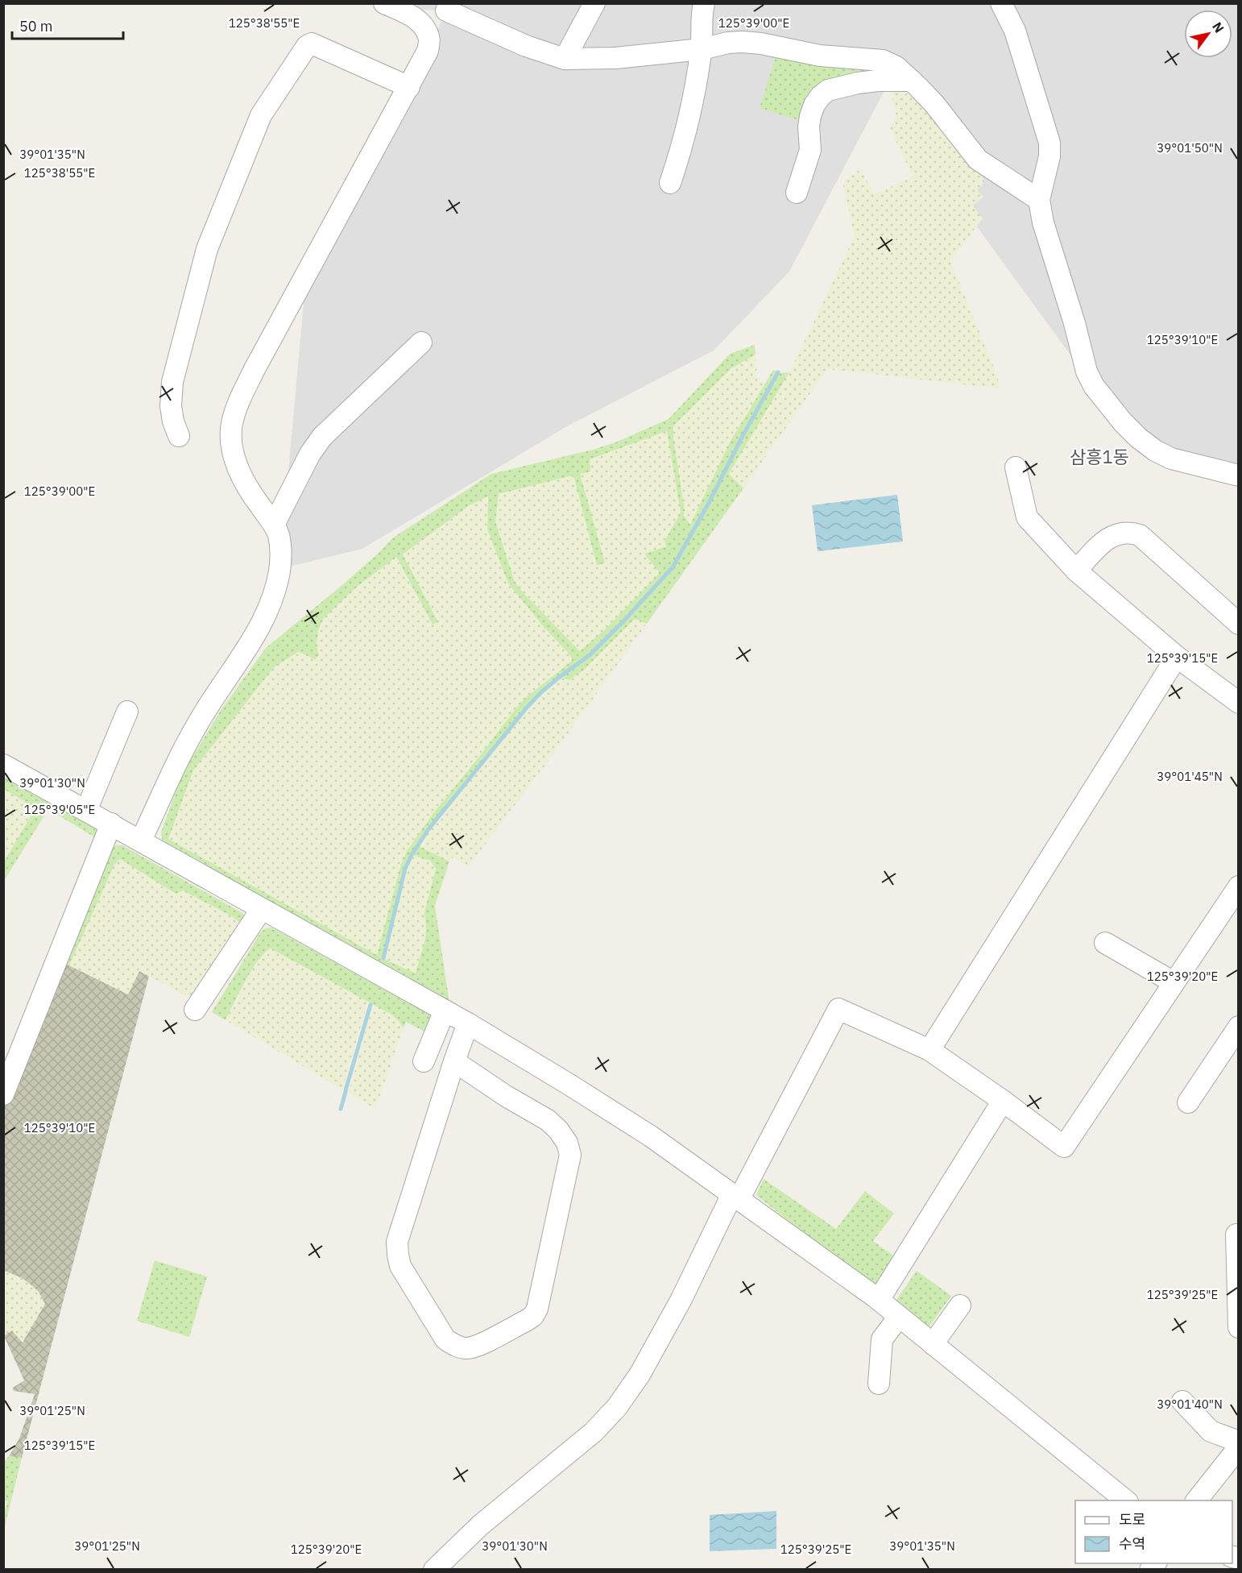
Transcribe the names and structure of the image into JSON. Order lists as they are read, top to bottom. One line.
{"districts":["삼흥1동"],"legend":["도로","수역"],"scale_bar":"50 m","north":"top right","coordinates":["125°38'55\"E","125°39'00\"E","39°01'50\"N","39°01'35\"N","125°39'10\"E","125°39'15\"E","39°01'45\"N","39°01'30\"N","125°39'05\"E","125°39'20\"E","125°39'25\"E","39°01'40\"N","39°01'25\"N"]}
